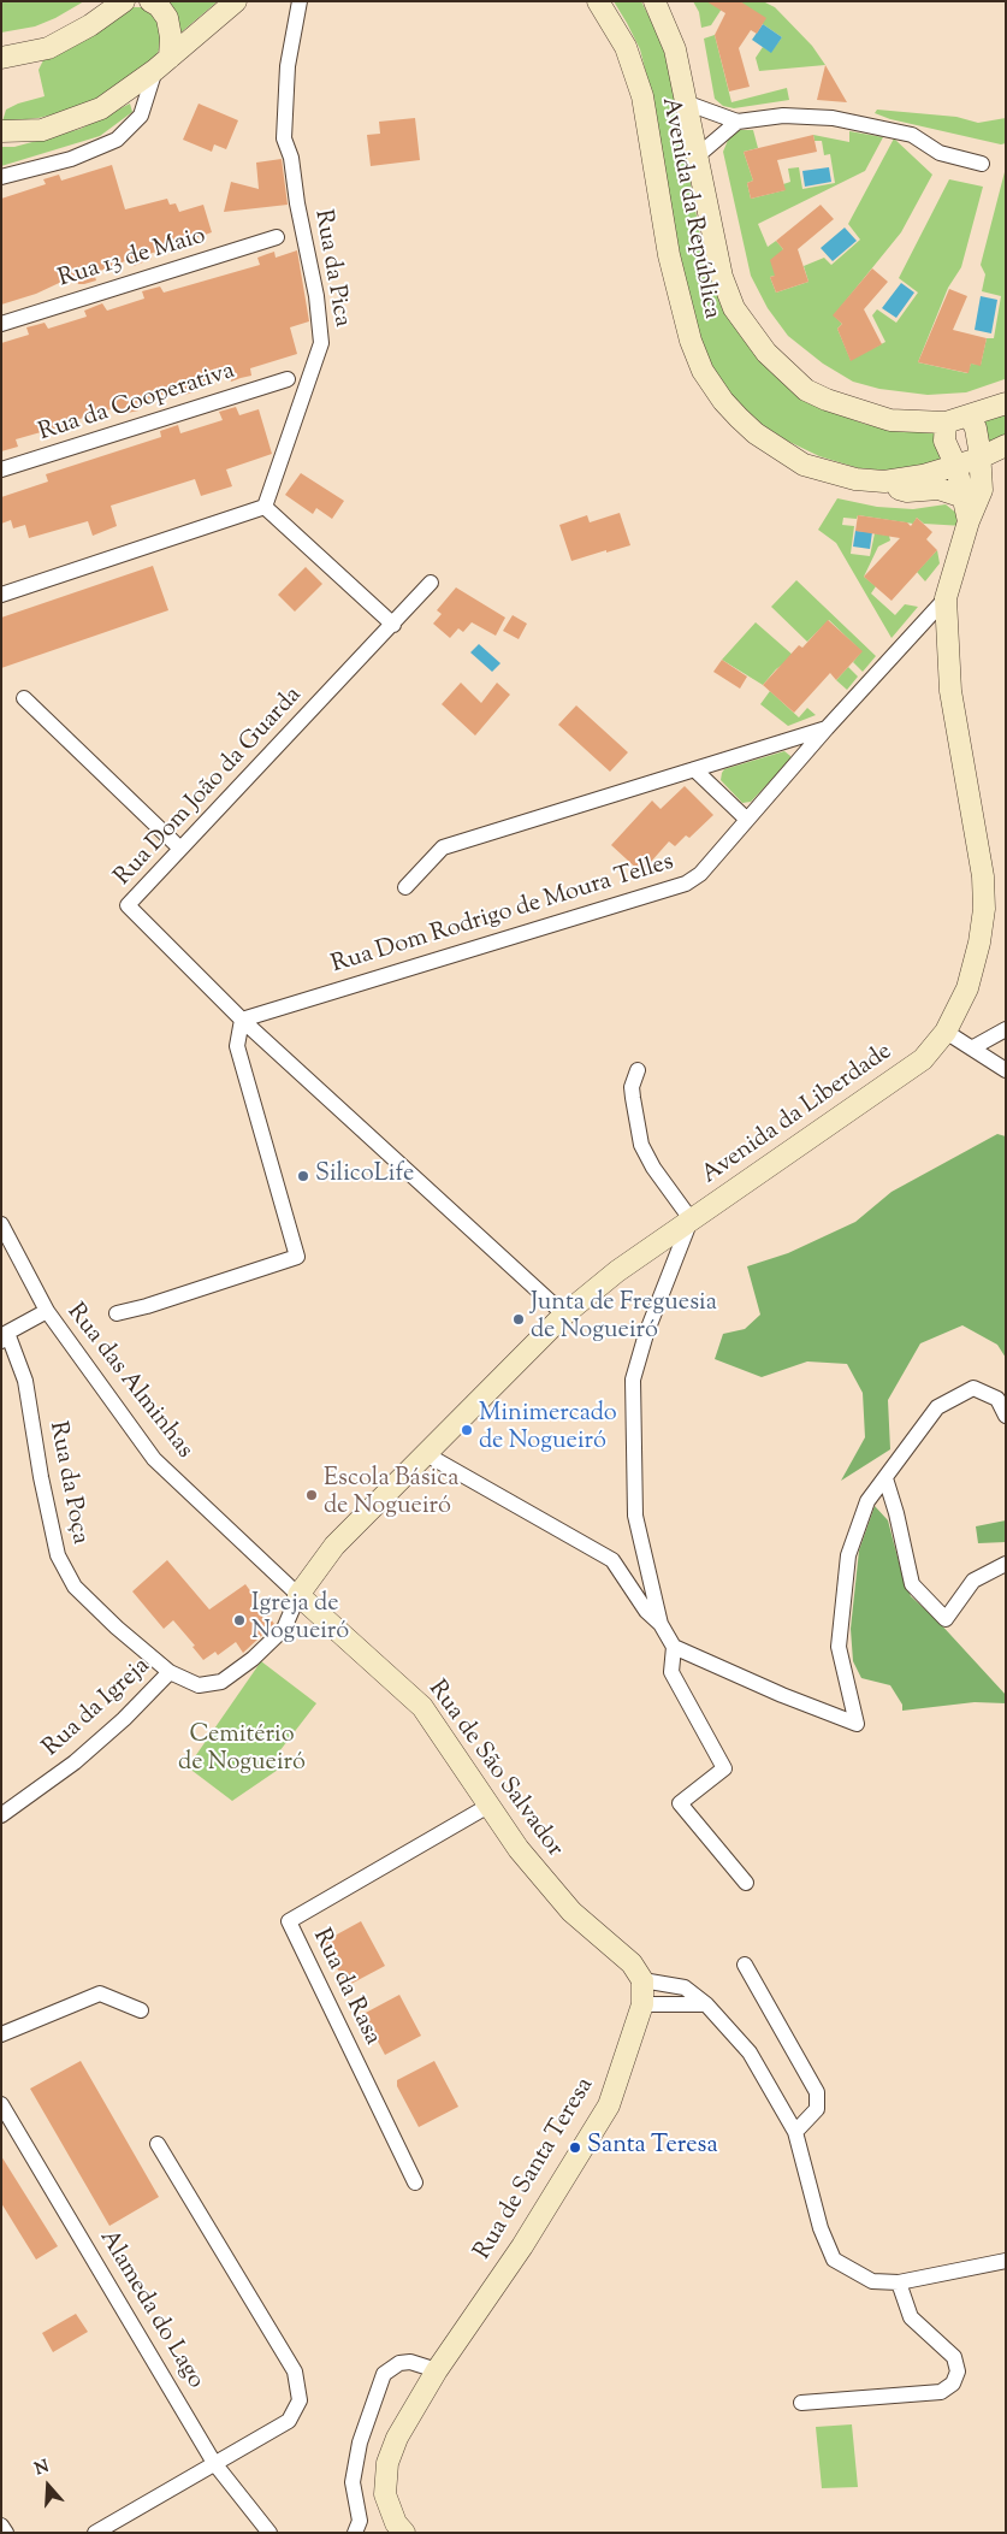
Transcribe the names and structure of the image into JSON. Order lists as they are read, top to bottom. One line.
{"streets":{"street":["Avenida da República","Rua 13 de Maio","Rua da Pica","Rua da Cooperativa","Rua Dom João da Guarda","Rua Dom Rodrigo de Moura Telles","Avenida da Liberdade","Rua das Alminhas","Rua da Poça","Rua da Igreja","Rua de São Salvador","Rua da Rasa","Rua de Santa Teresa","Alameda do Lago"]},"crossings":[["Avenida da República","Avenida da Liberdade"],["Rua Dom João da Guarda","Rua Dom Rodrigo de Moura Telles"],["Rua Dom Rodrigo de Moura Telles","Avenida da Liberdade"],["Avenida da Liberdade","Rua das Alminhas"],["Avenida da Liberdade","Rua da Igreja"],["Avenida da Liberdade","Rua de São Salvador"],["Rua das Alminhas","Rua da Igreja"],["Rua das Alminhas","Rua de São Salvador"],["Rua da Poça","Rua da Igreja"],["Rua da Igreja","Rua de São Salvador"],["Rua de São Salvador","Rua da Rasa"],["Rua de São Salvador","Rua de Santa Teresa"]],"parks":["Cemitério de Nogueiró"],"places":["SilicoLife","Junta de Freguesia de Nogueiró","Minimercado de Nogueiró","Escola Básica de Nogueiró","Igreja de Nogueiró","Santa Teresa"],"north":"top"}
